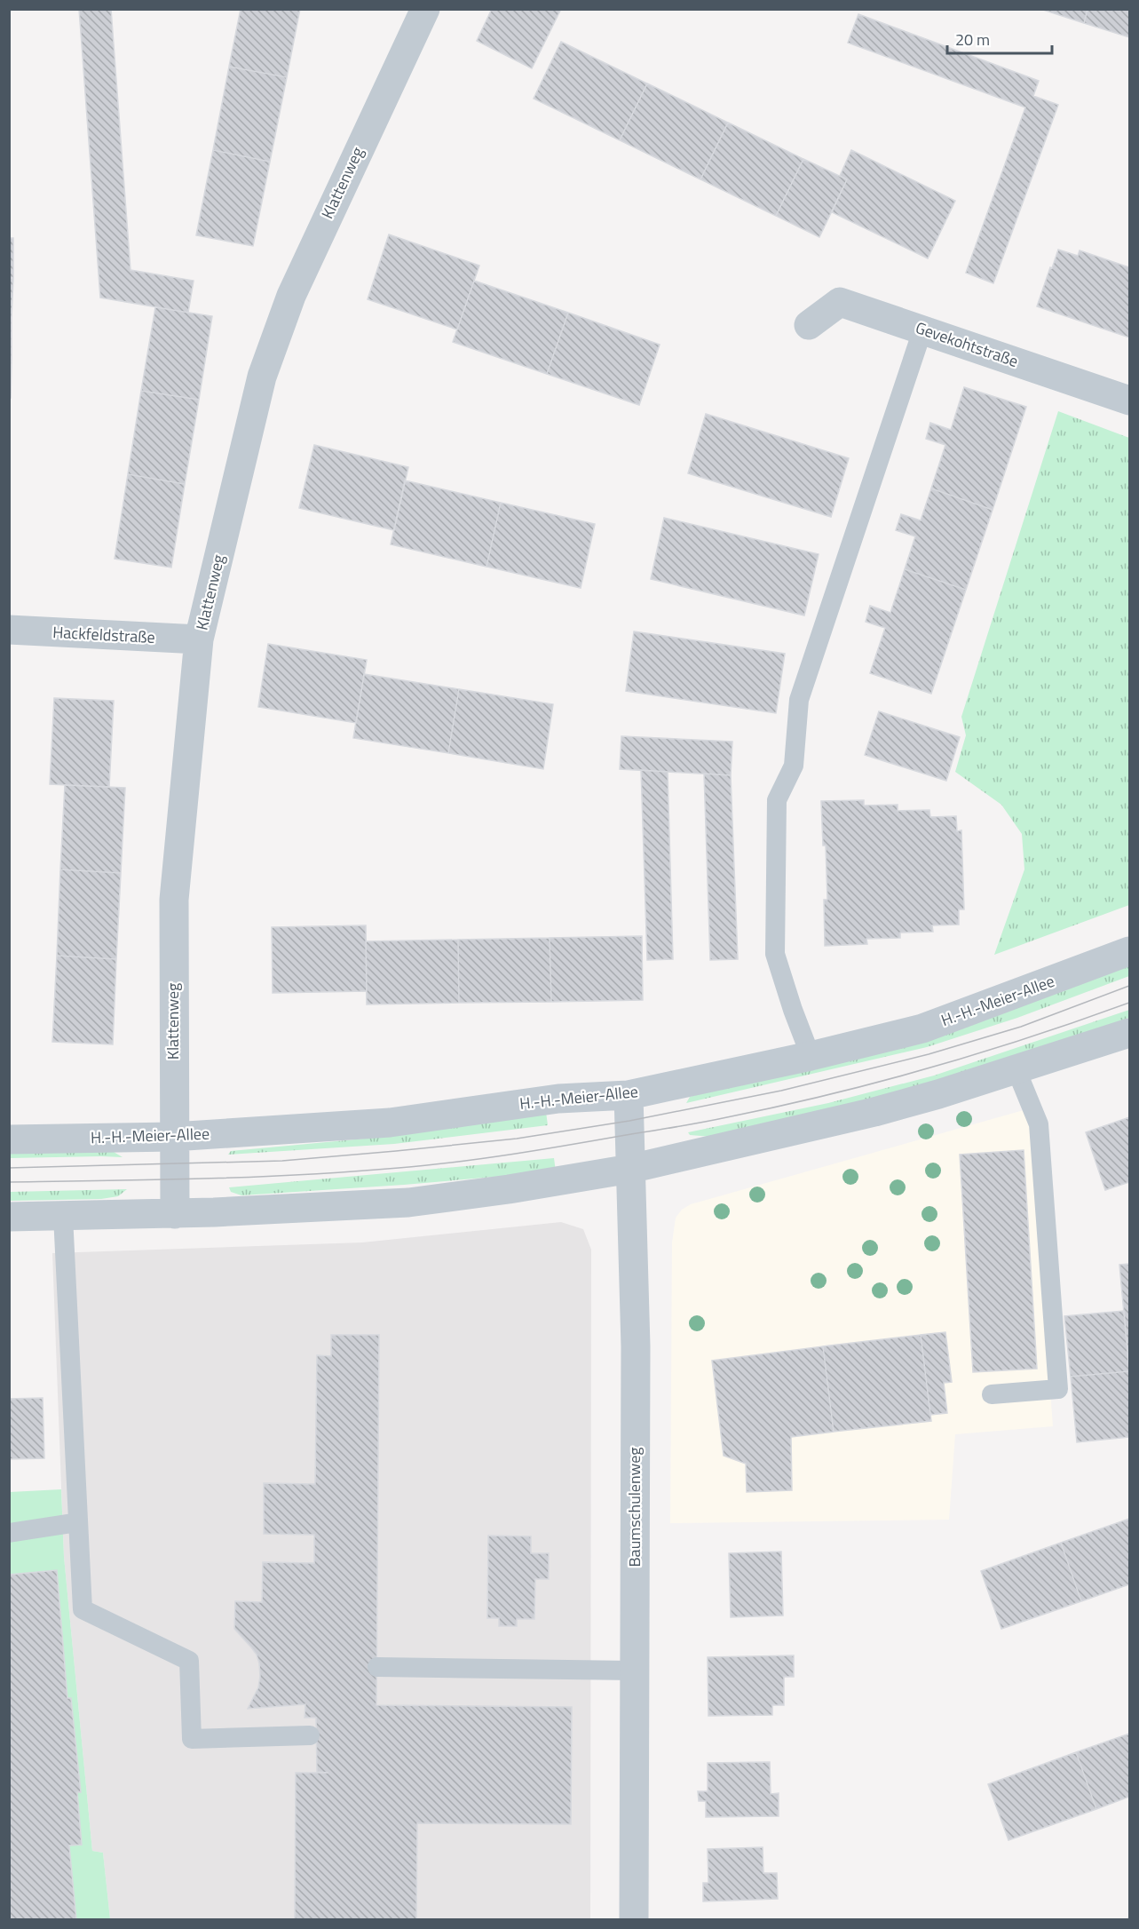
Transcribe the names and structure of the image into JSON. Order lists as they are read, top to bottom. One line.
{"streets":{"street":["Klattenweg","Gevekohtstraße","Hackfeldstraße","H.-H.-Meier-Allee","Baumschulenweg"]},"crossings":[["Klattenweg","Hackfeldstraße"],["Klattenweg","H.-H.-Meier-Allee"],["H.-H.-Meier-Allee","Baumschulenweg"]],"scale_bar":"20 m"}
